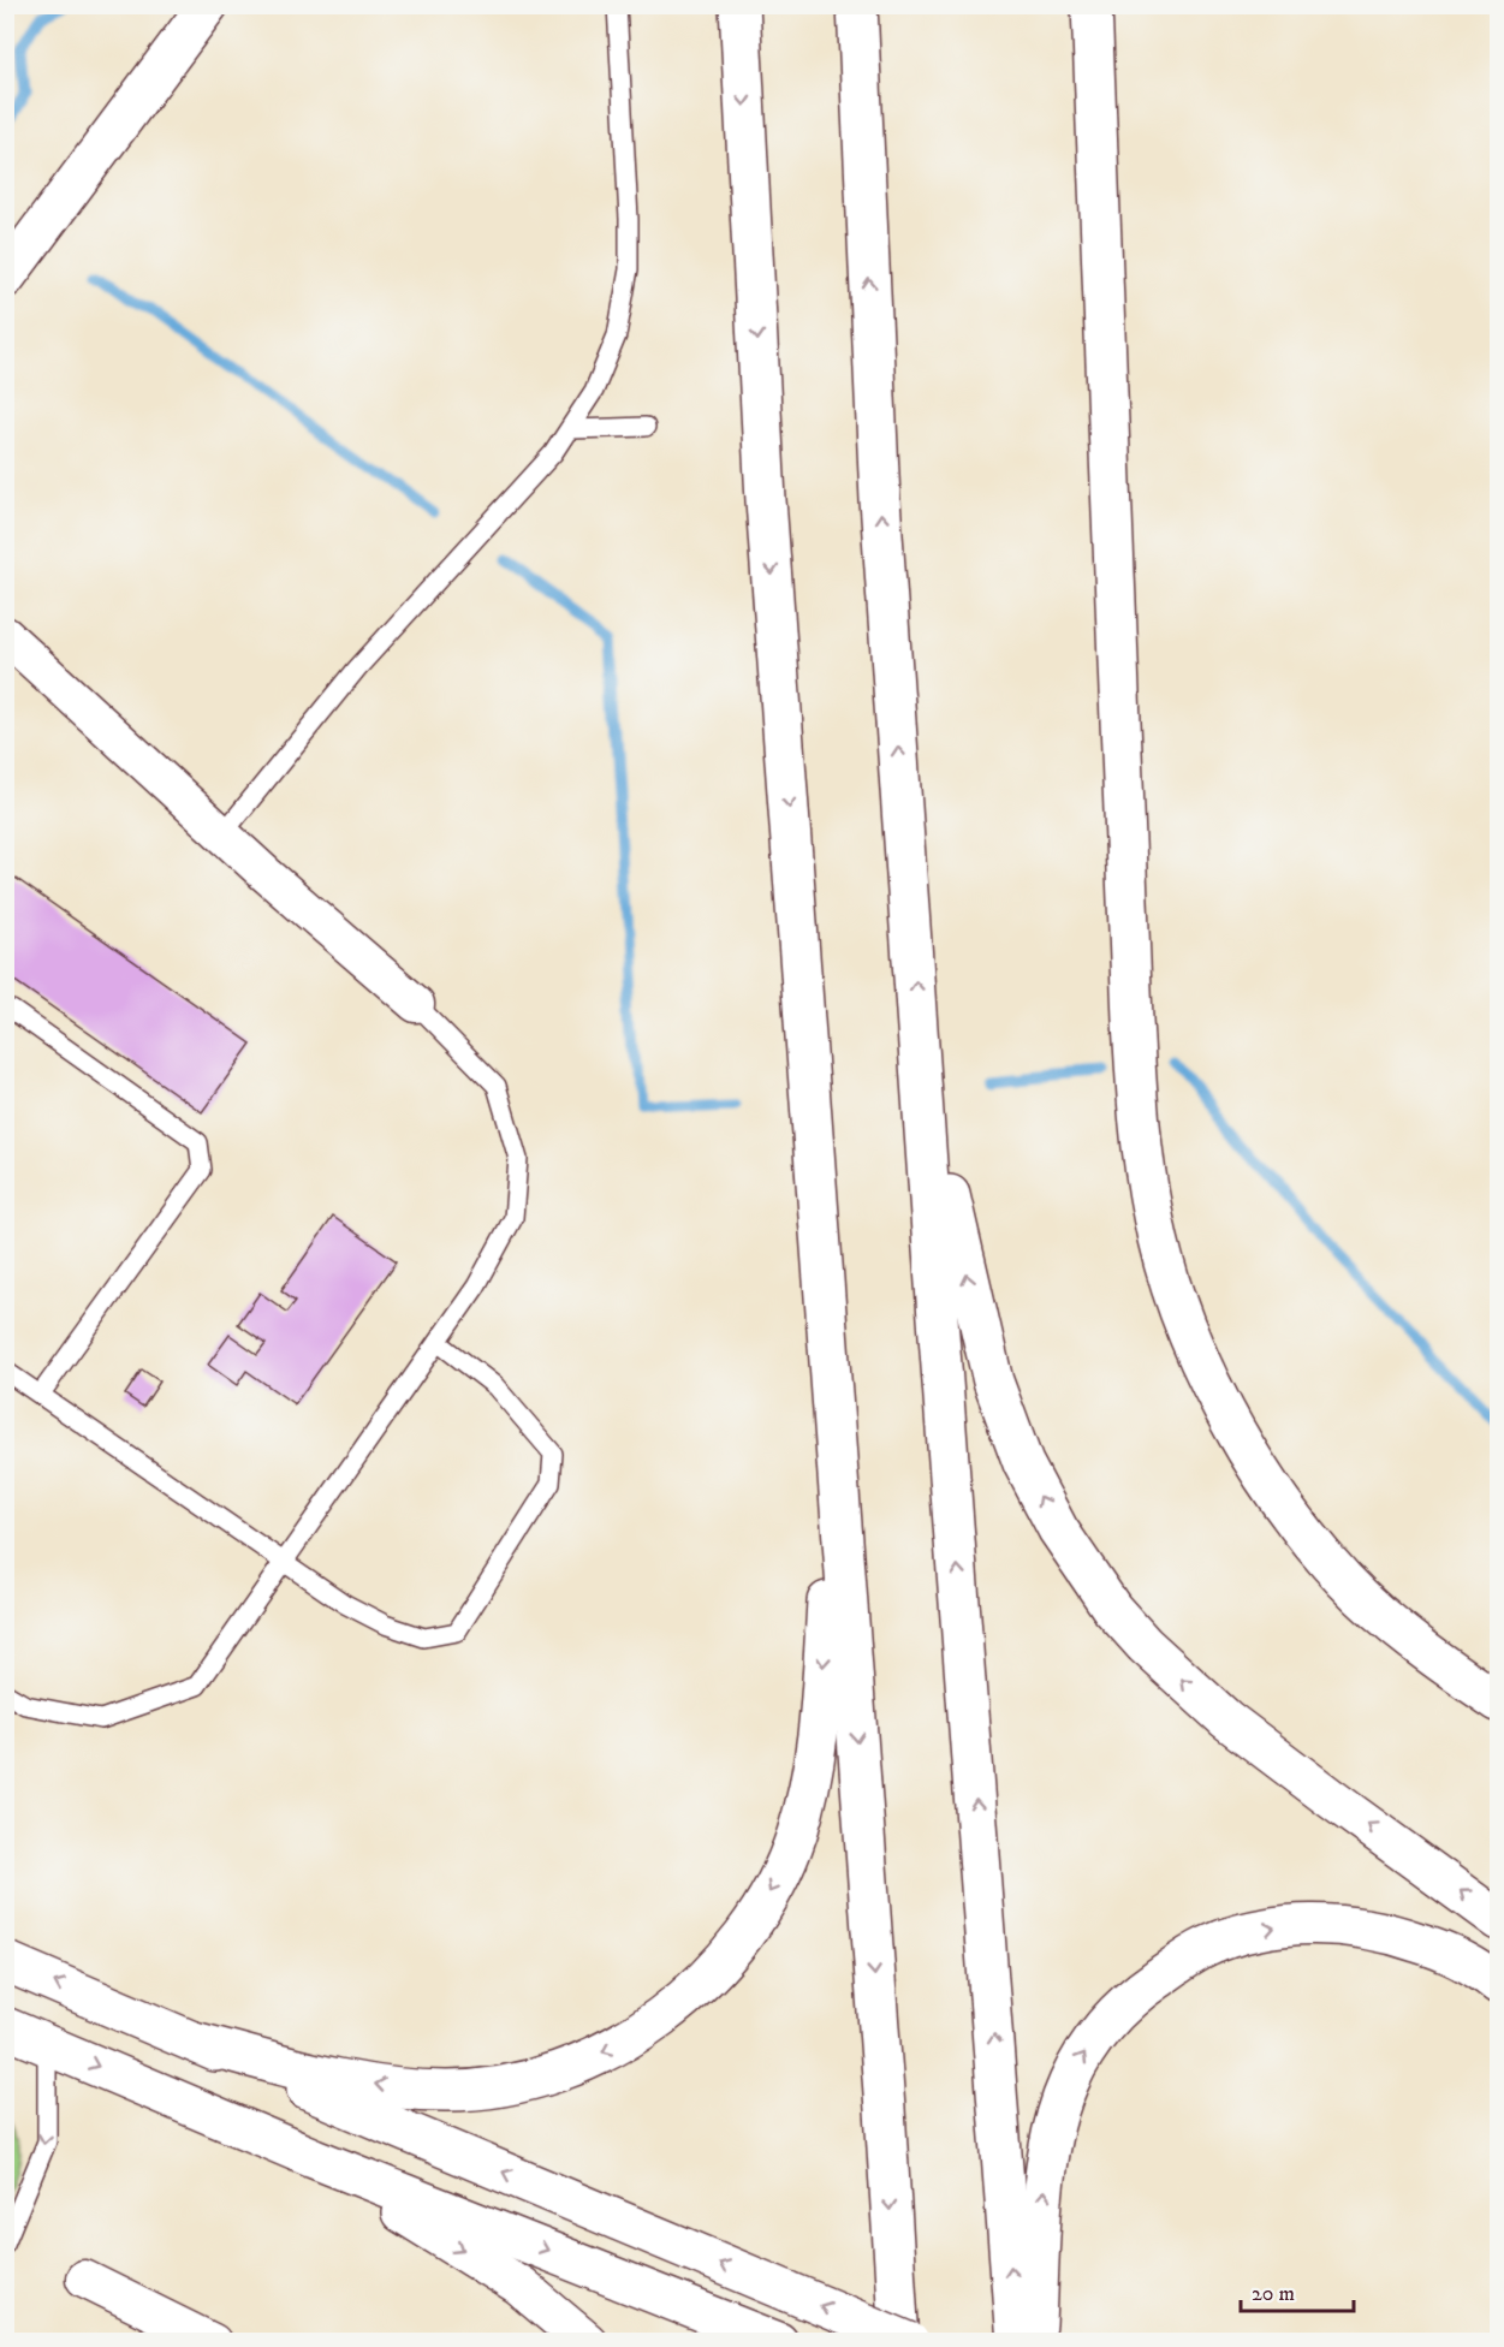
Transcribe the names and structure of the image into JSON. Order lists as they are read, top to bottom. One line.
{"scale_bar":"20 m"}
